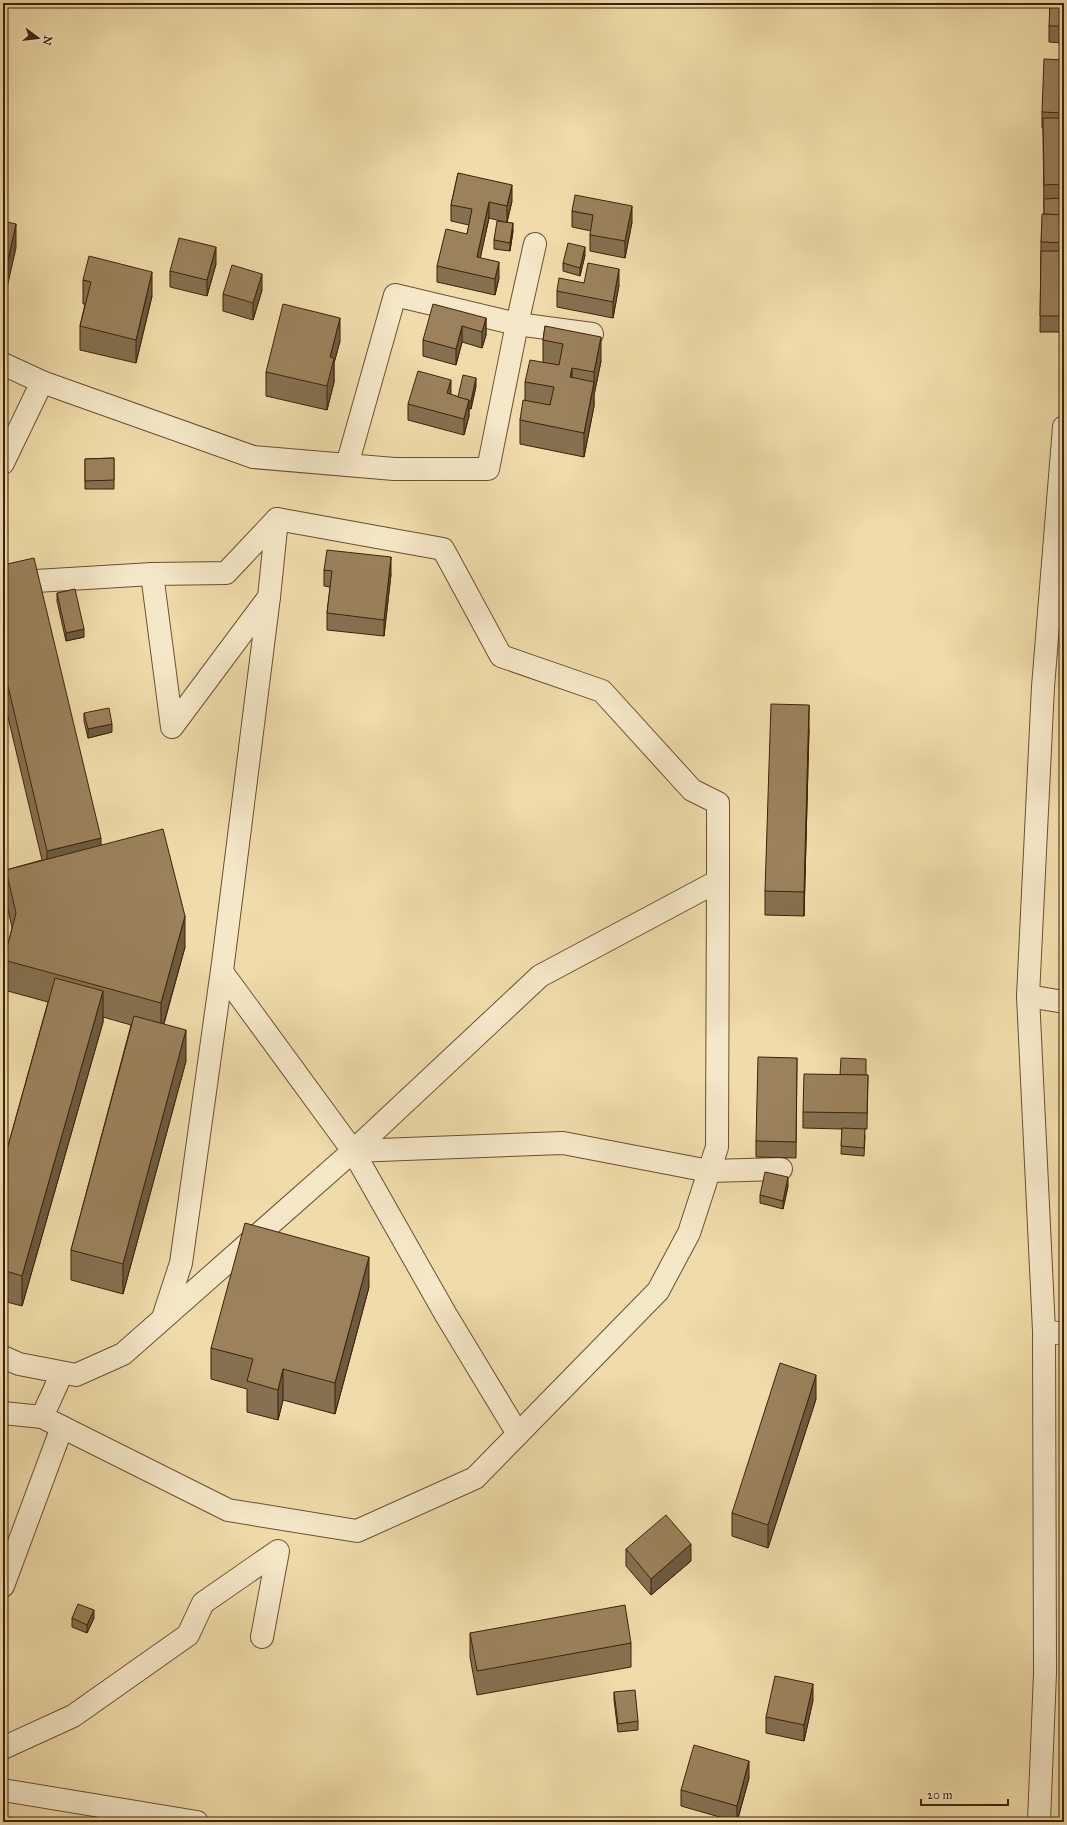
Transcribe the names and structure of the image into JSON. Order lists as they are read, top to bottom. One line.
{"scale_bar":"20 m","north":"right"}
